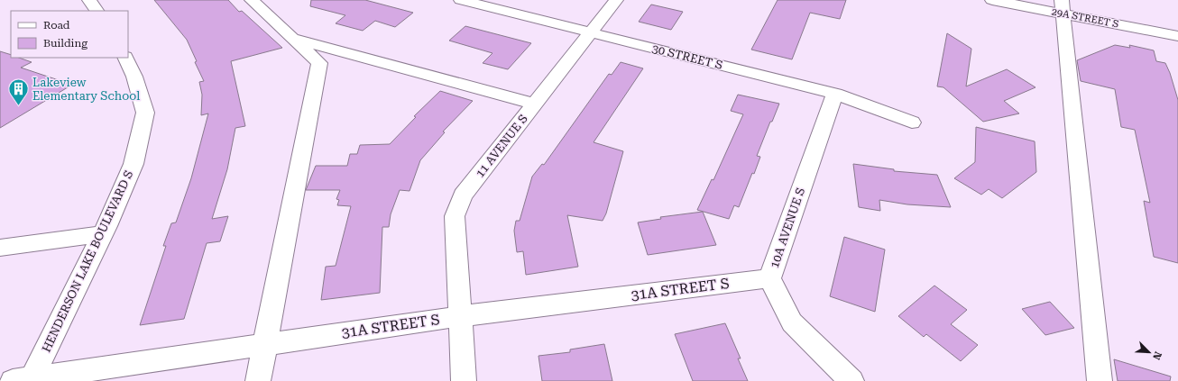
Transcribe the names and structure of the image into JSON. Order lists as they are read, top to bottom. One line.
{"streets":{"street":["29A STREET S","30 STREET S","11 AVENUE S","10A AVENUE S","HENDERSON LAKE BOULEVARD S","31A STREET S"]},"crossings":[["30 STREET S","11 AVENUE S"],["30 STREET S","10A AVENUE S"],["11 AVENUE S","31A STREET S"],["10A AVENUE S","31A STREET S"],["HENDERSON LAKE BOULEVARD S","31A STREET S"]],"places":{"building":["Lakeview Elementary School"]},"legend":["Road","Building"],"north":"bottom right"}
